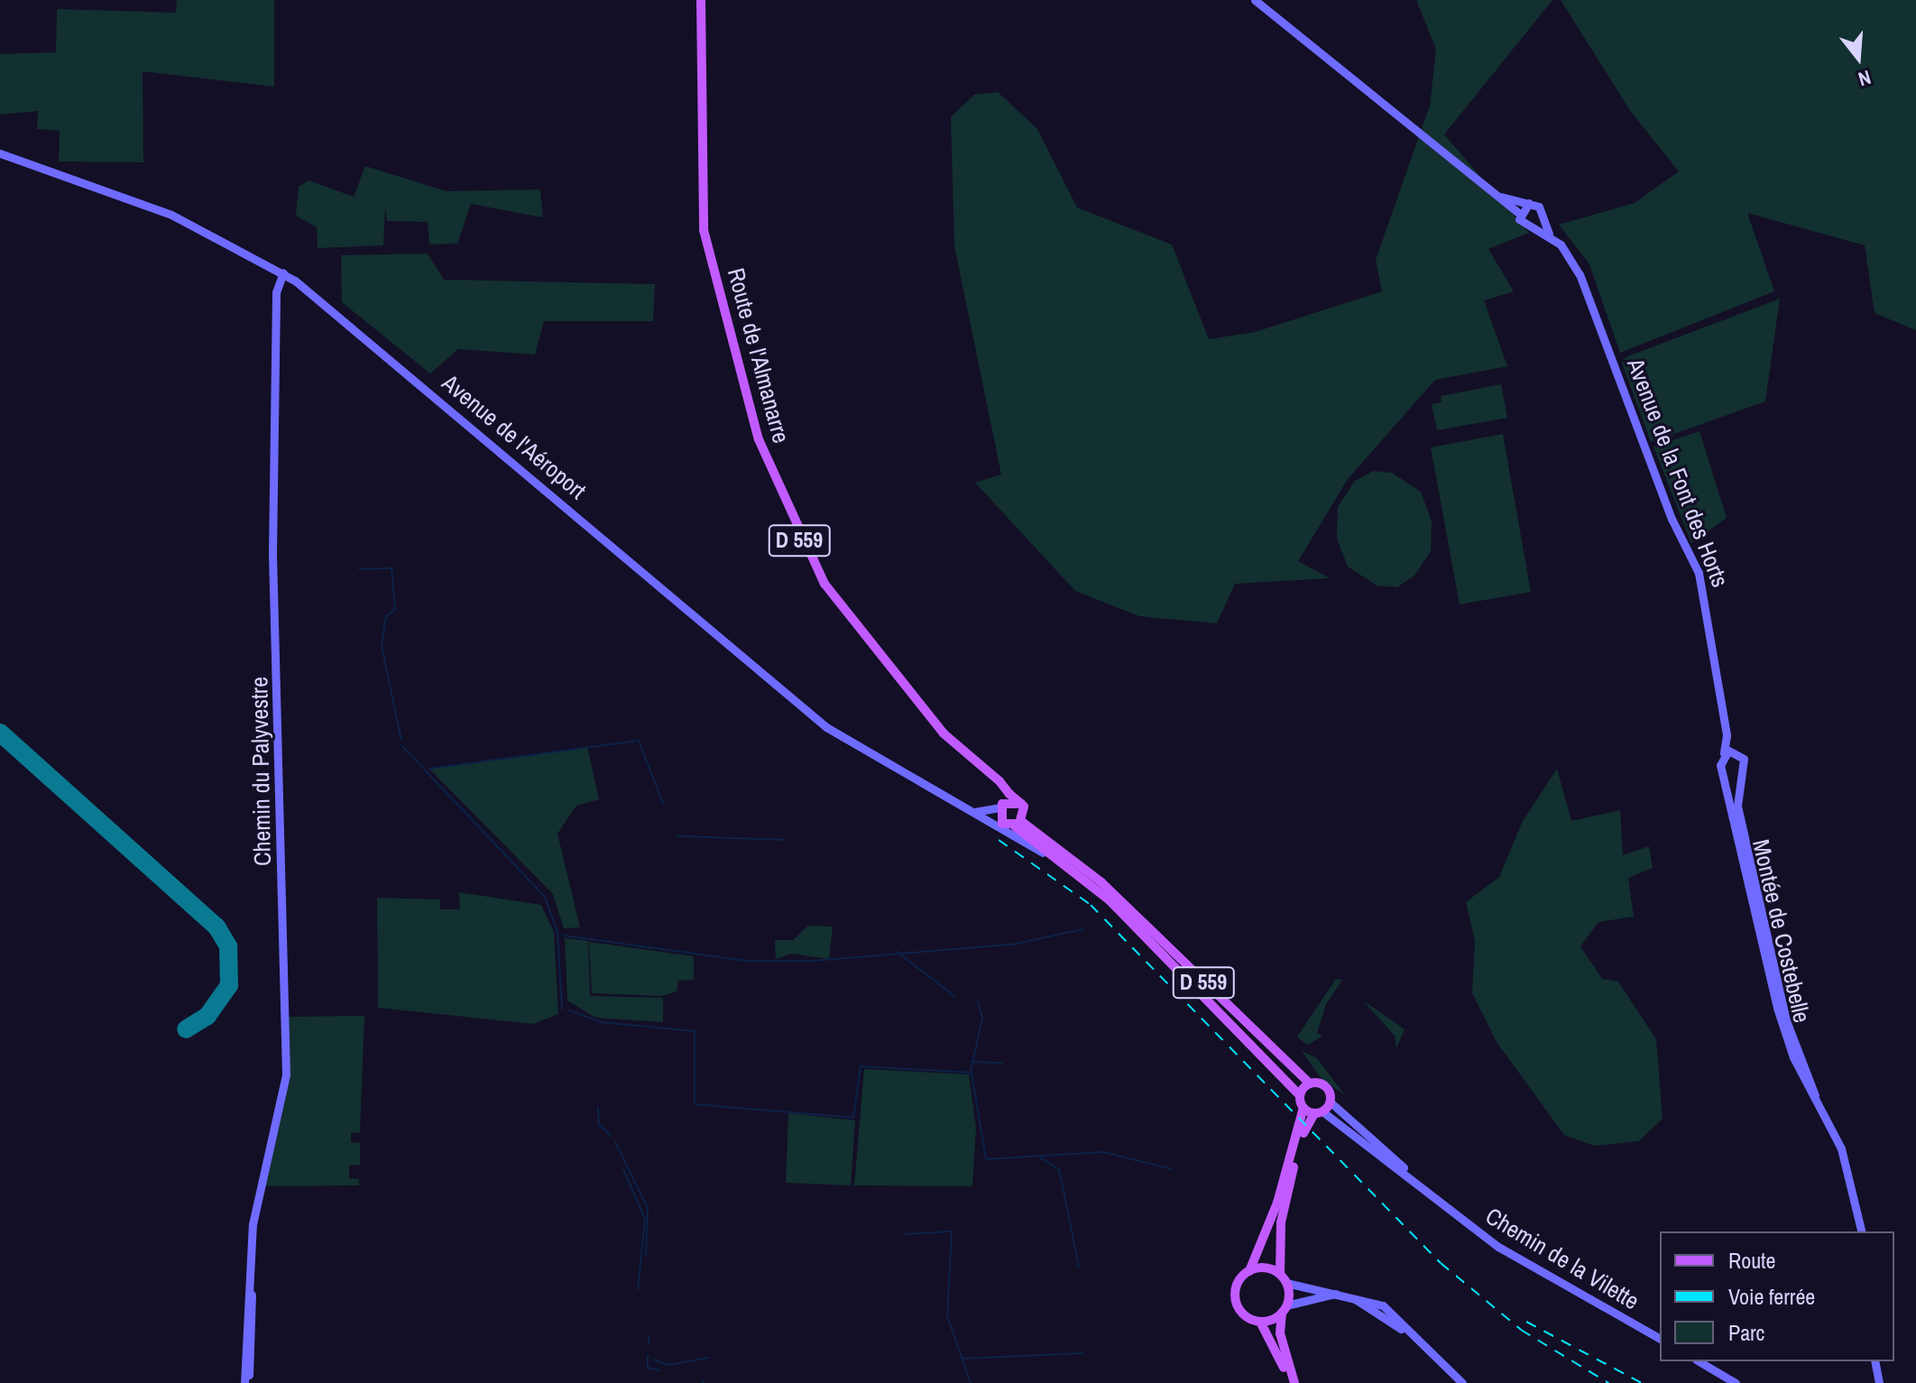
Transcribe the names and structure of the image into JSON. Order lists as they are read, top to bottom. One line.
{"streets":{"main road":["Route de l'Almanarre","Avenue de l'Aéroport","Avenue de la Font des Horts","D 559","Chemin du Palyvestre","Montée de Costebelle","Chemin de la Vilette"]},"crossings":[["Route de l'Almanarre","Avenue de l'Aéroport"],["Avenue de l'Aéroport","D 559"],["Avenue de l'Aéroport","Chemin du Palyvestre"],["Avenue de la Font des Horts","Montée de Costebelle"],["D 559","Chemin de la Vilette"]],"legend":["Route","Voie ferrée","Parc"],"north":"bottom"}
